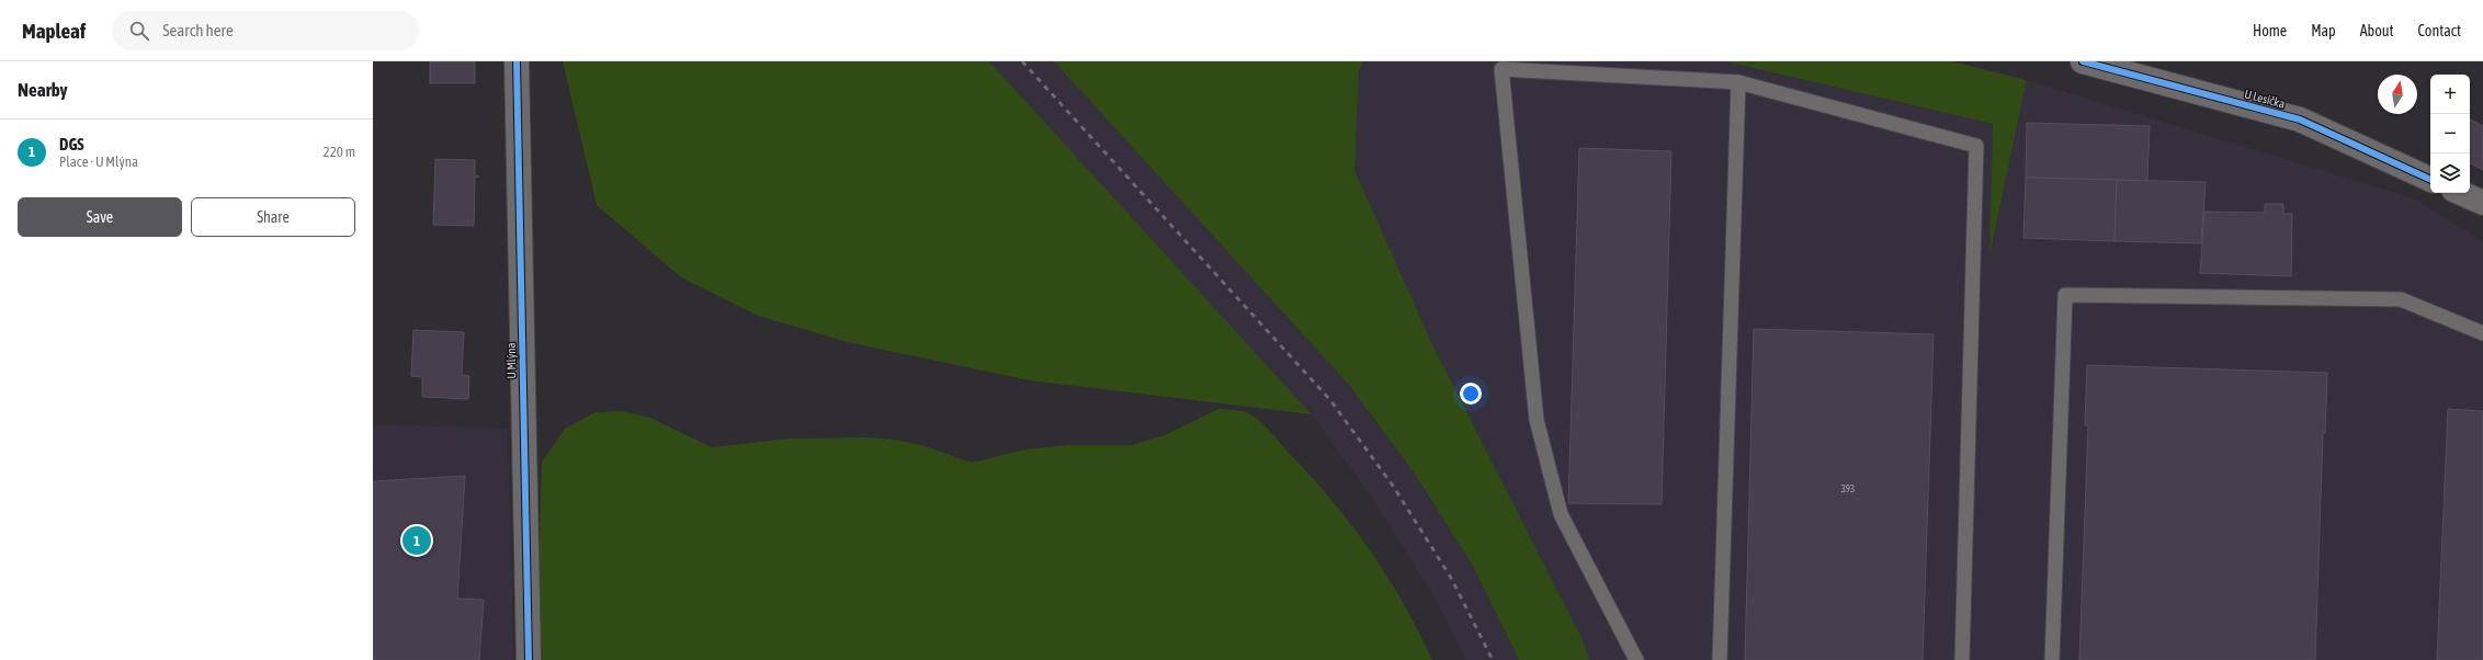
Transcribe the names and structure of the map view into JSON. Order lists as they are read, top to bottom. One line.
{"streets":{"street":["U Lesíčka","U Mlýna"]},"house_numbers":["393"],"north":"top","page":{"header":"Mapleaf","search":"Search here","nav":["Home","Map","About","Contact"],"heading":"Nearby","map_buttons":["+","−"],"list":[{"mark":"1","name":"DGS","note":"Place · U Mlýna","value":"220 m"}],"buttons":["Save","Share"],"pins":"1"}}
